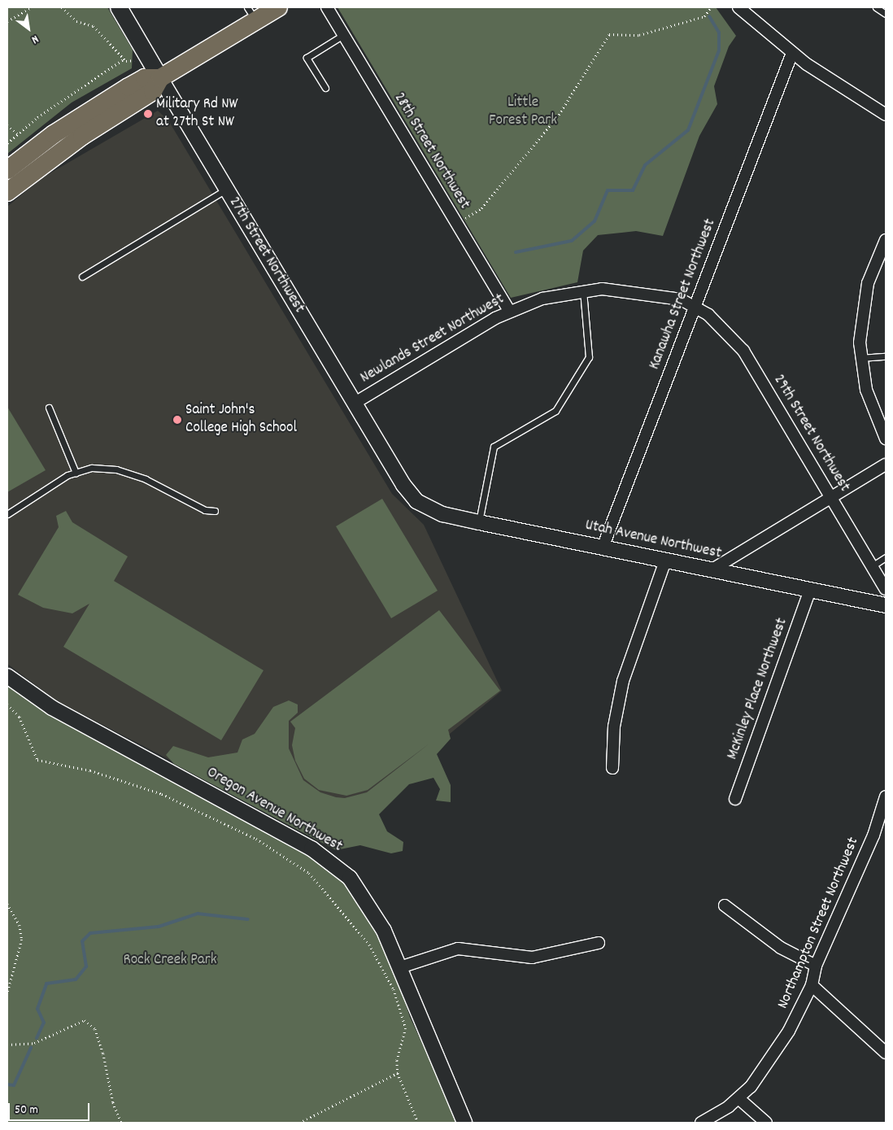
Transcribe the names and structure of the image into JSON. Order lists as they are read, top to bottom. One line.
{"streets":{"main road":["27th Street Northwest"],"street":["28th Street Northwest","Kanawha Street Northwest","Newlands Street Northwest","29th Street Northwest","Utah Avenue Northwest","McKinley Place Northwest","Oregon Avenue Northwest","Northampton Street Northwest"]},"crossings":[["28th Street Northwest","Newlands Street Northwest"],["27th Street Northwest","Newlands Street Northwest"],["27th Street Northwest","Utah Avenue Northwest"],["Kanawha Street Northwest","Newlands Street Northwest"],["Kanawha Street Northwest","29th Street Northwest"],["Kanawha Street Northwest","Utah Avenue Northwest"],["Newlands Street Northwest","29th Street Northwest"],["Utah Avenue Northwest","McKinley Place Northwest"]],"parks":["Little Forest Park","Rock Creek Park"],"places":["Military Rd NW at 27th St NW","Saint John's College High School"],"scale_bar":"50 m","north":"bottom right"}
